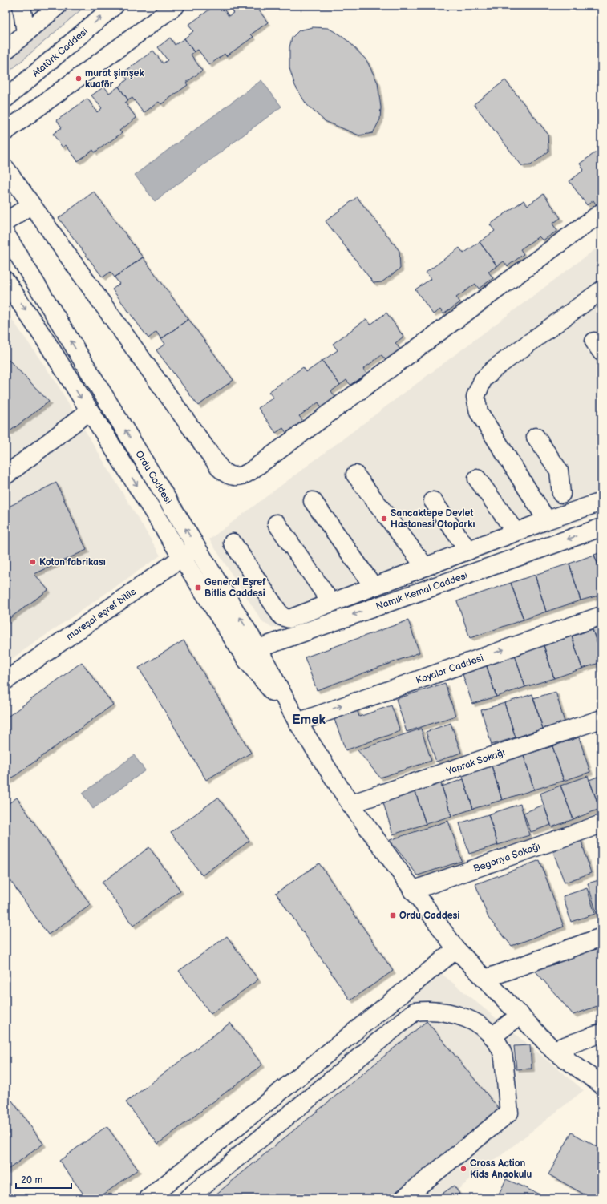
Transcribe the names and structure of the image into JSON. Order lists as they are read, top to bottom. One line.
{"streets":{"main road":["Atatürk Caddesi","Ordu Caddesi","Namık Kemal Caddesi","mareşal eşref bitlis","Kayalar Caddesi","Yaprak Sokağı","Begonya Sokağı"]},"crossings":[["Ordu Caddesi","Namık Kemal Caddesi"],["Ordu Caddesi","mareşal eşref bitlis"],["Ordu Caddesi","Kayalar Caddesi"],["Ordu Caddesi","Yaprak Sokağı"],["Ordu Caddesi","Begonya Sokağı"]],"districts":["Emek"],"places":{"other":["murat şimşek kuaför","Sancaktepe Devlet Hastanesi Otoparkı","Koton fabrikası","Cross Action Kids Anaokulu"],"transit":["General Eşref Bitlis Caddesi","Ordu Caddesi"]},"scale_bar":"20 m"}
